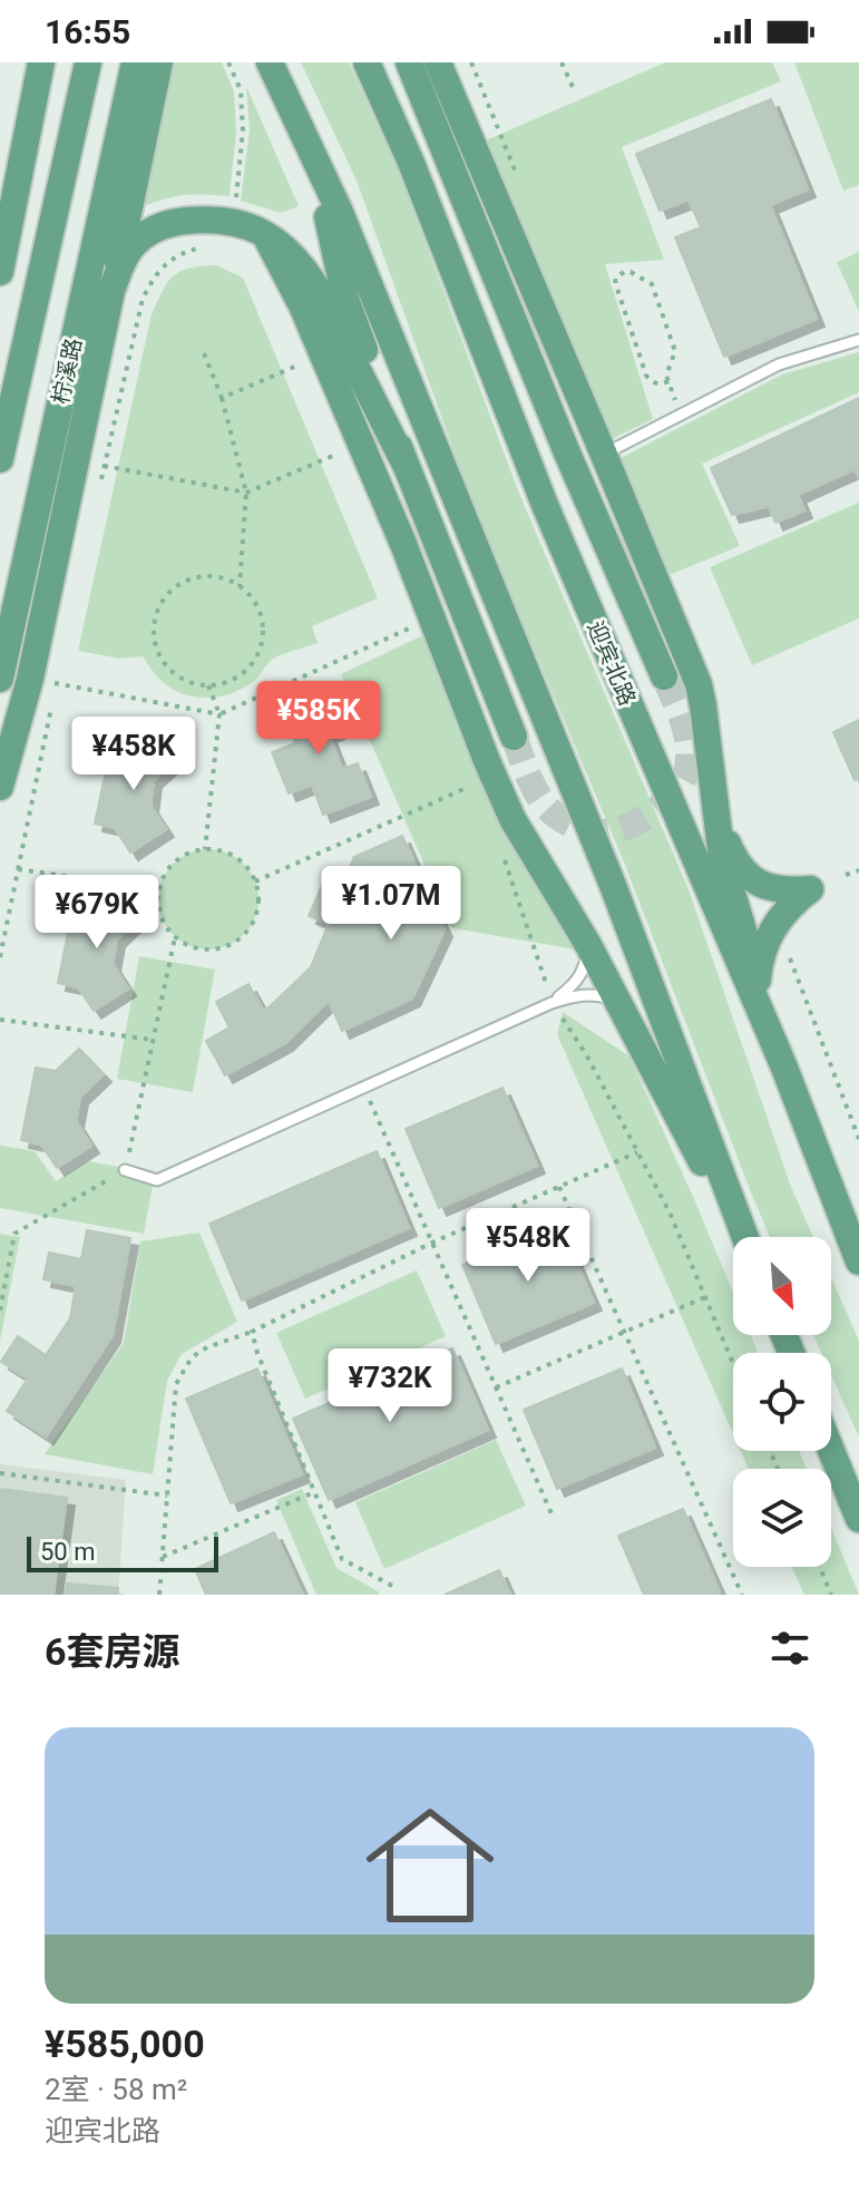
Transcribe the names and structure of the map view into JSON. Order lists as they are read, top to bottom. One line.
{"streets":{"main road":["柠溪路","迎宾北路"]},"scale_bar":"50 m","north":"bottom right","page":{"status":"16:55","price":["¥585K","¥458K","¥1.07M","¥679K","¥548K","¥732K"],"scale":"50 m","heading":"6套房源","list":[{"name":"¥585,000","note":"2室 · 58 m² · 迎宾北路"}]}}
